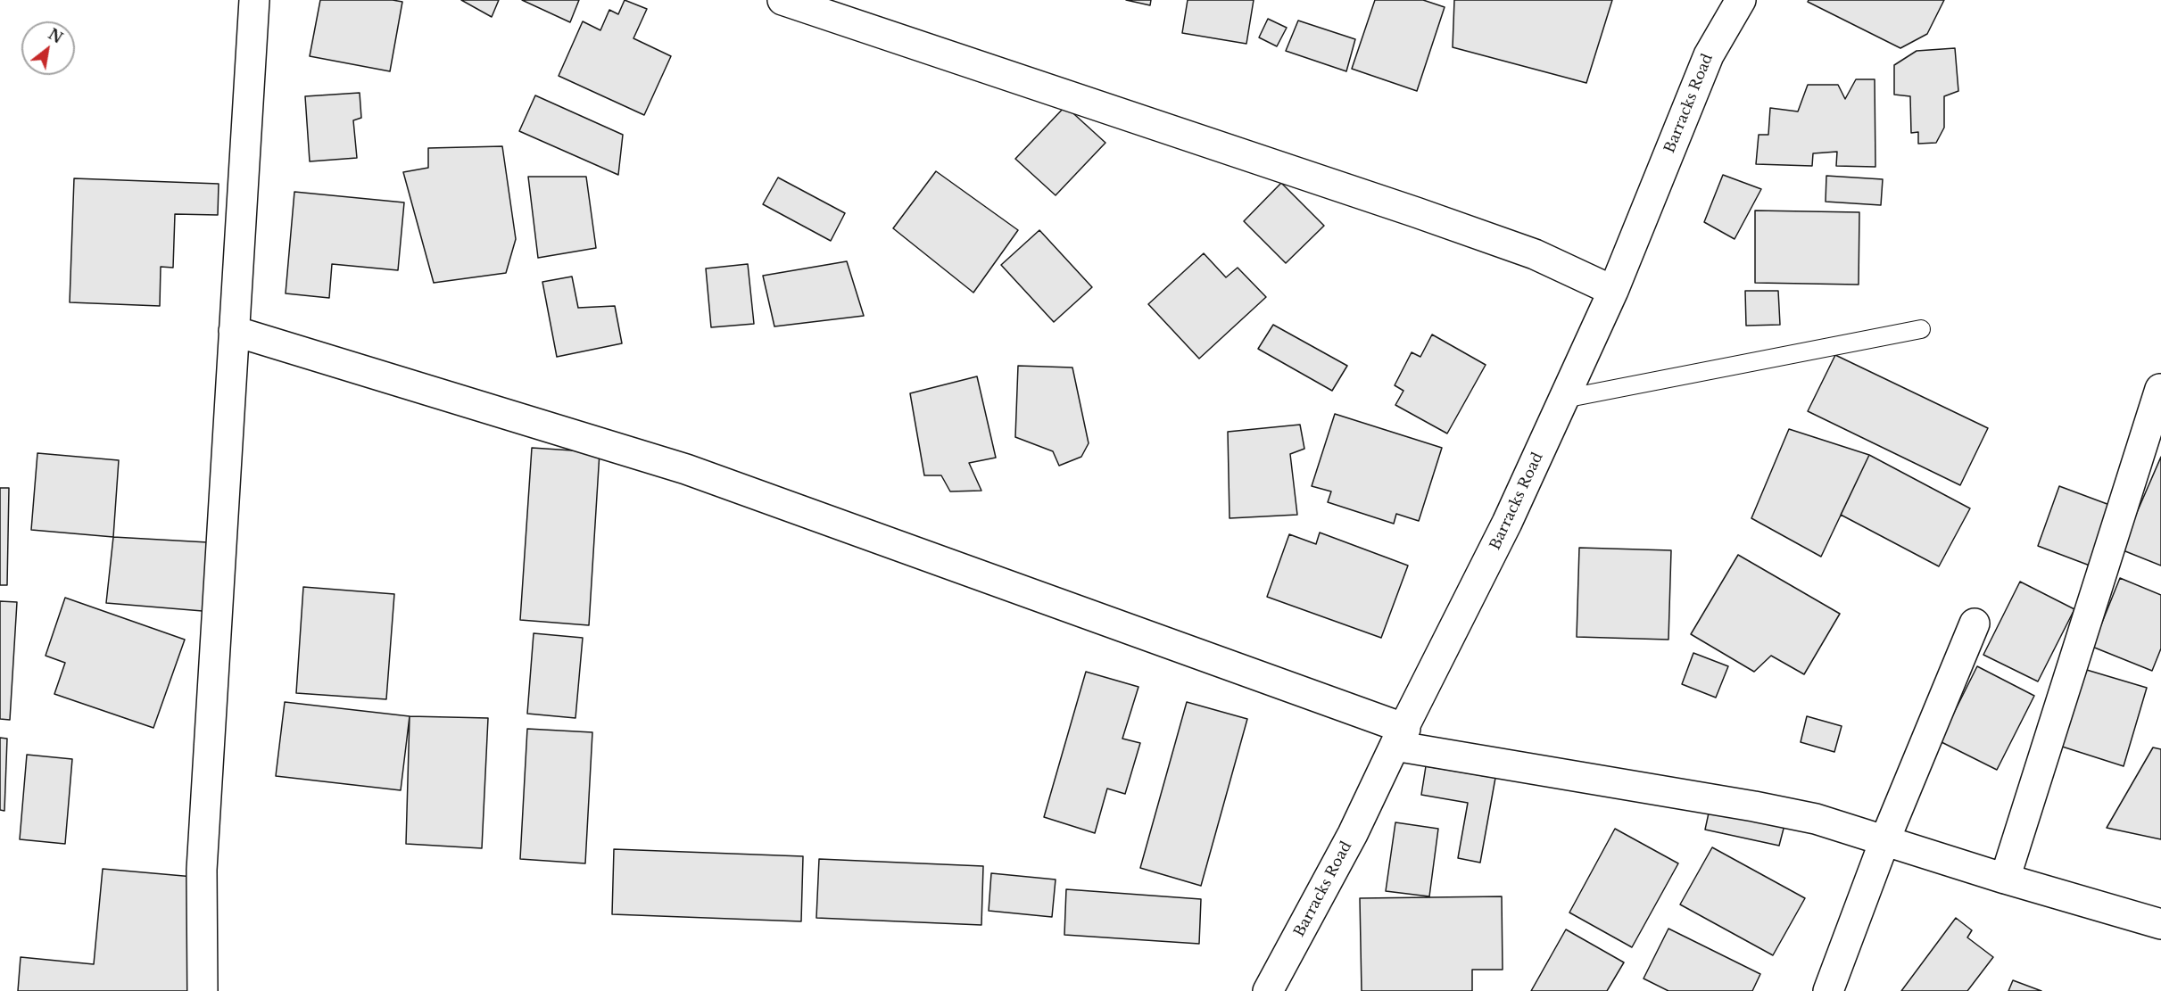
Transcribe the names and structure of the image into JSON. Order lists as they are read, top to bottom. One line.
{"streets":{"street":["Barracks Road"]},"north":"top right"}
